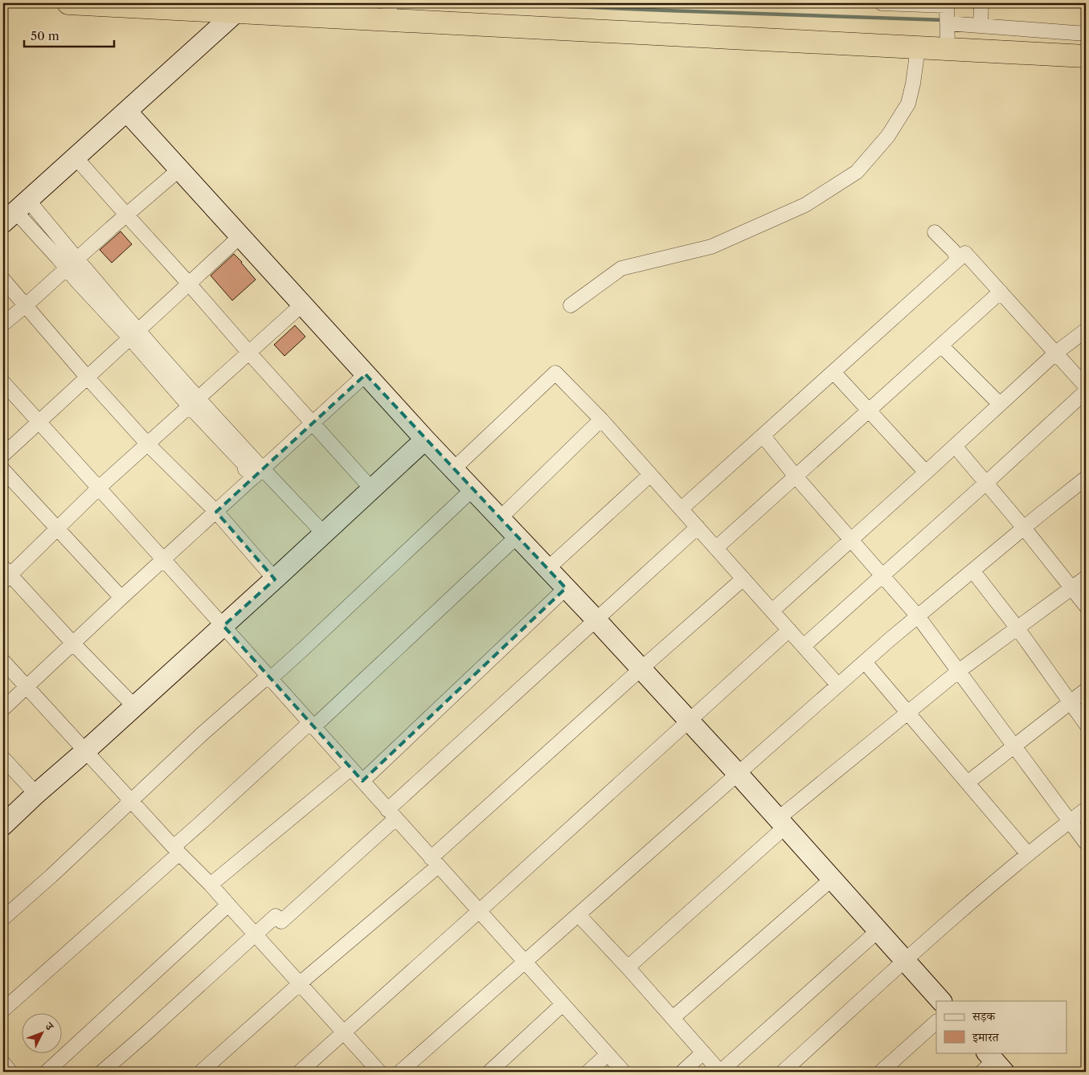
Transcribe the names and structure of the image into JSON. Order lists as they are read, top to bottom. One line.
{"legend":["सड़क","इमारत"],"scale_bar":"50 m","north":"top right"}
